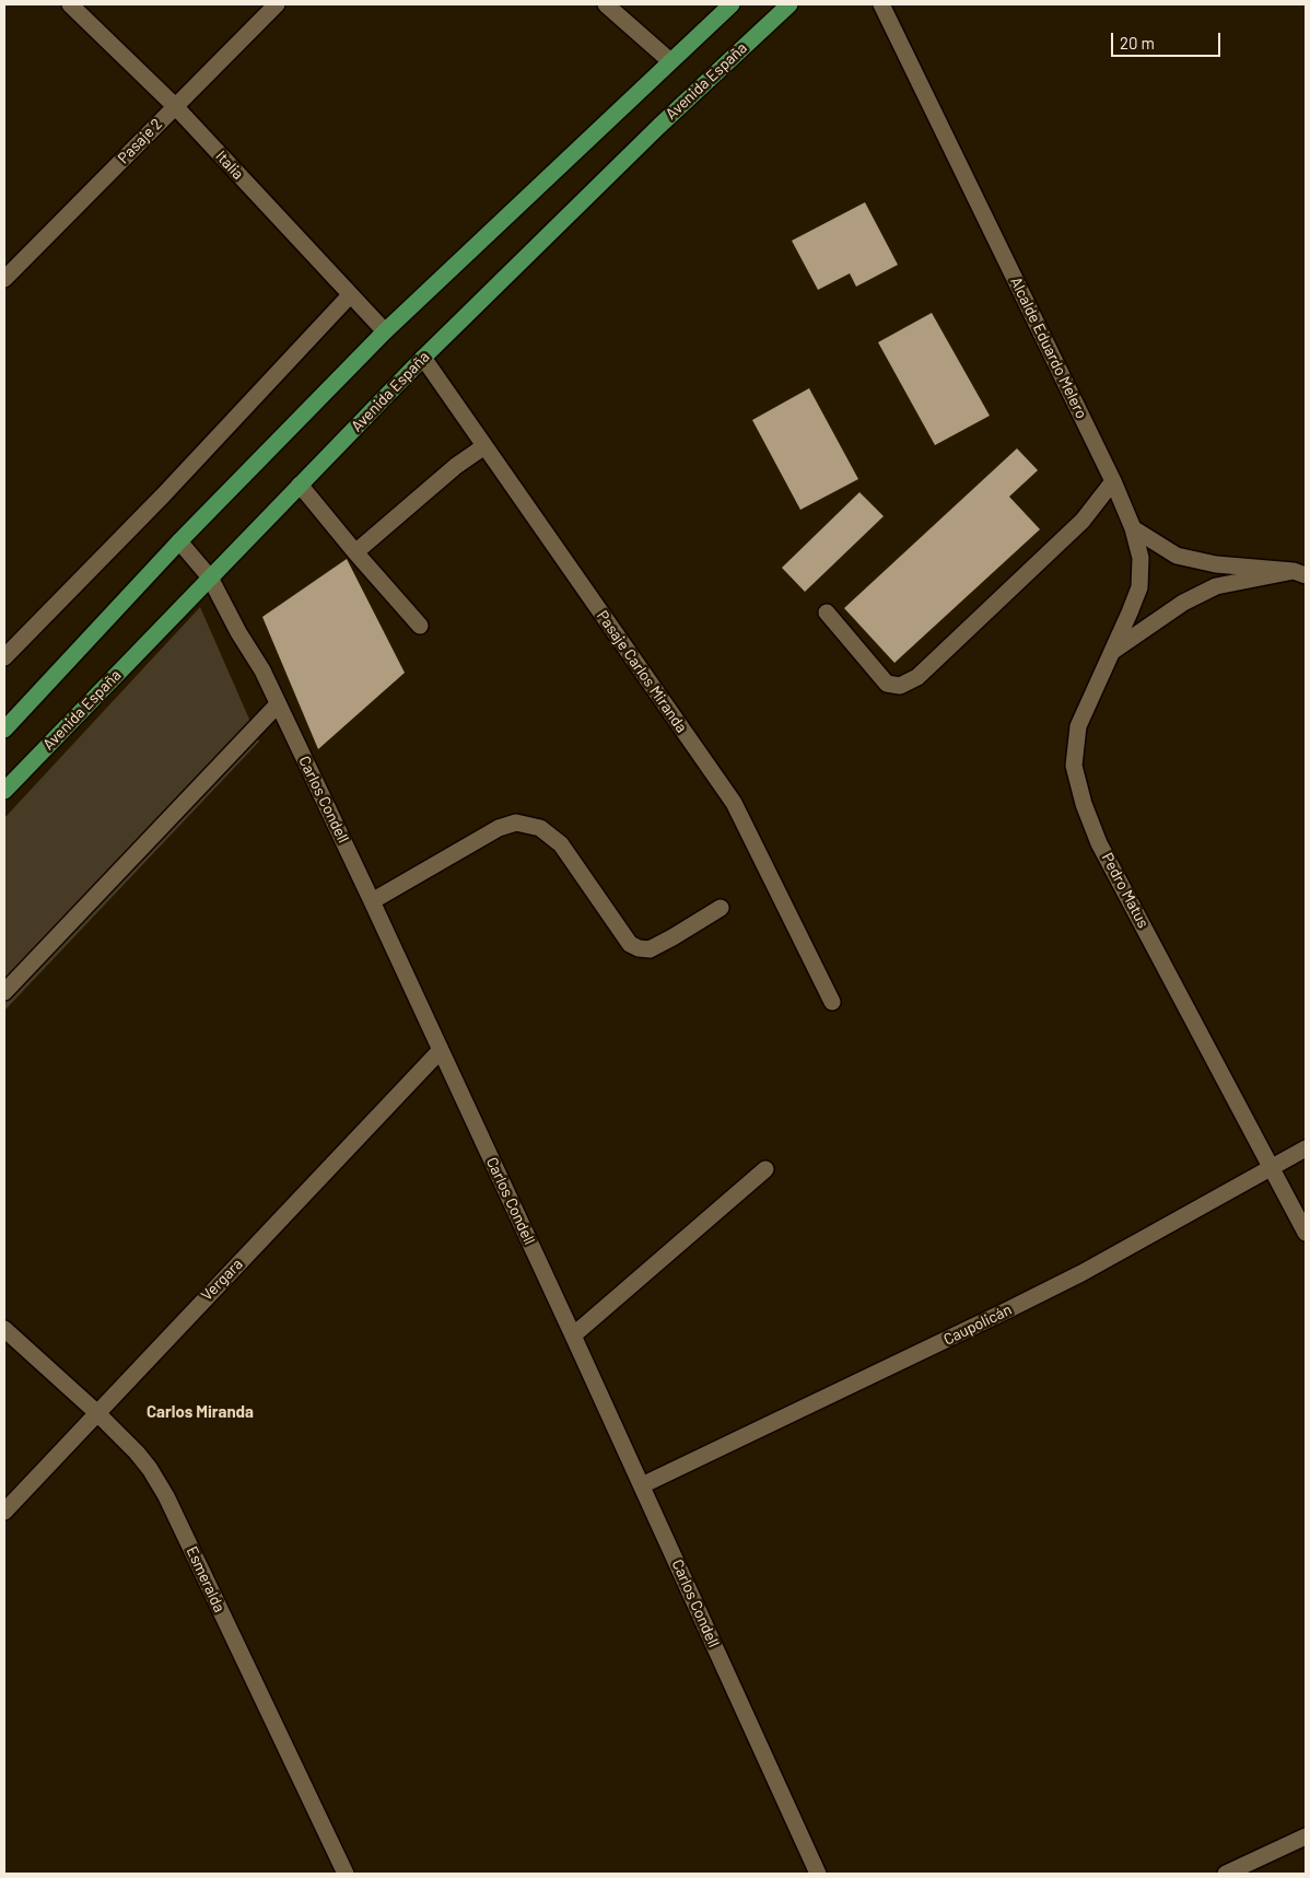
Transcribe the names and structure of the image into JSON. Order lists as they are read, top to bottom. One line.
{"streets":{"main road":["Avenida España"],"street":["Pasaje 2","Italia","Alcalde Eduardo Melero","Pasaje Carlos Miranda","Carlos Condell","Pedro Matus","Vergara","Caupolicán","Esmeralda"]},"crossings":[["Avenida España","Pasaje Carlos Miranda"],["Avenida España","Carlos Condell"],["Pasaje 2","Italia"],["Alcalde Eduardo Melero","Pedro Matus"],["Carlos Condell","Vergara"],["Carlos Condell","Caupolicán"],["Pedro Matus","Caupolicán"],["Vergara","Esmeralda"]],"districts":["Carlos Miranda"],"scale_bar":"20 m"}
